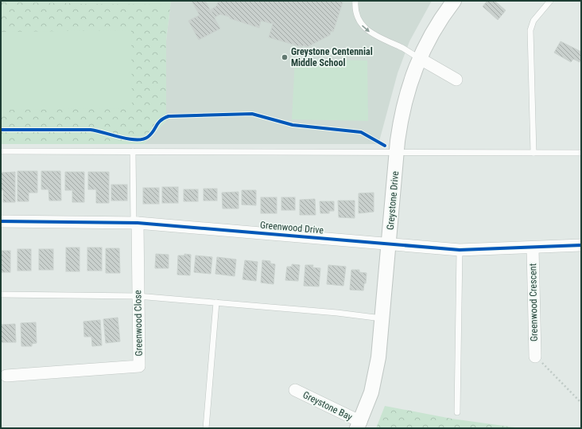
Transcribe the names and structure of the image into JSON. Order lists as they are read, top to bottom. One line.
{"streets":{"street":["Greystone Drive","Greenwood Drive","Greenwood Crescent","Greenwood Close","Greystone Bay"]},"crossings":[["Greystone Drive","Greenwood Drive"],["Greystone Drive","Greystone Bay"],["Greenwood Drive","Greenwood Crescent"],["Greenwood Drive","Greenwood Close"]],"places":["Greystone Centennial Middle School"]}
